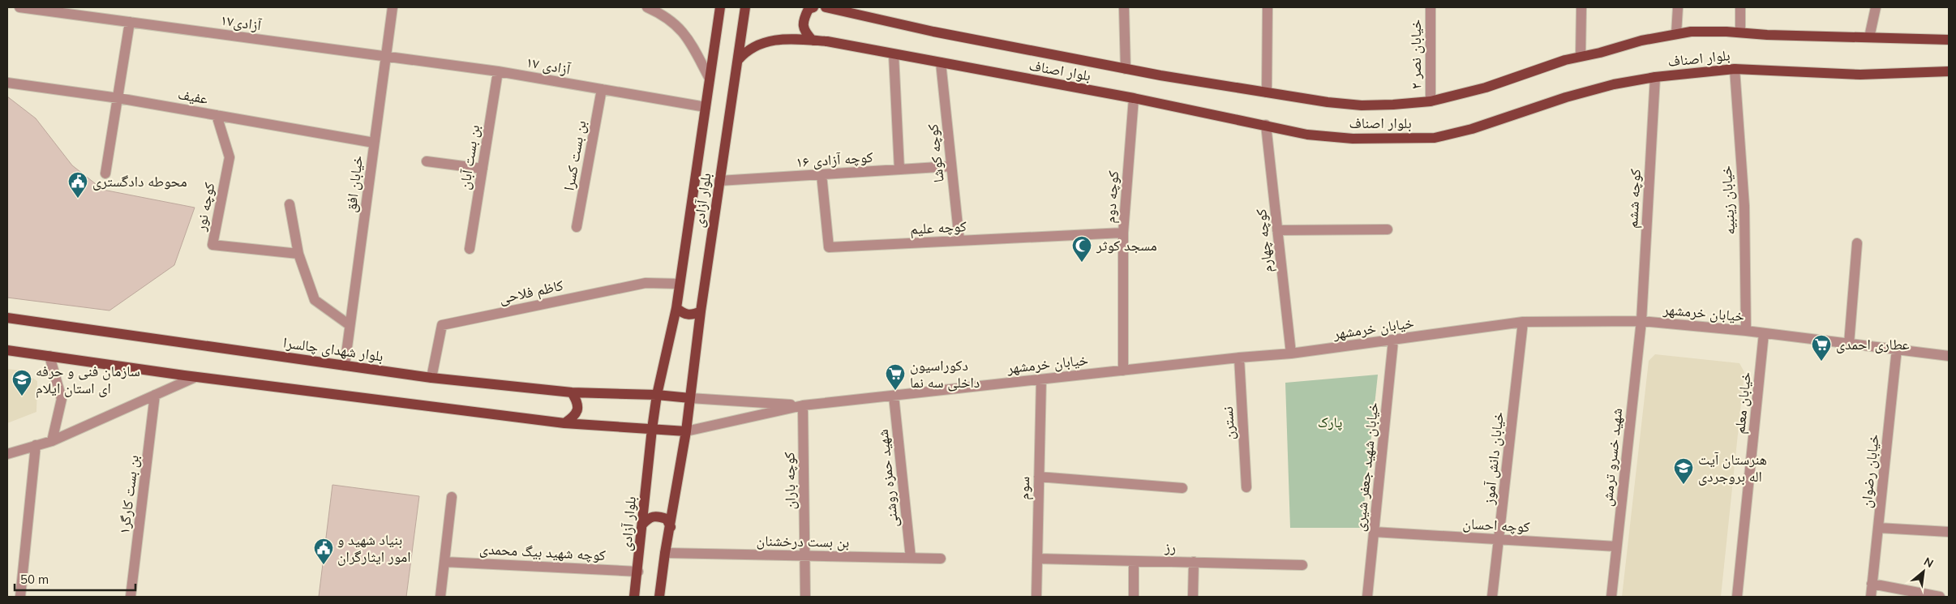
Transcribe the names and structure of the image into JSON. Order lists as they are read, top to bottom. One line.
{"streets":{"main road":["بلوار اصناف","بلوار آزادی","بلوار شهدای چالسرا"],"street":["آزادی۱۷","خیابان نصر ۲","آزادی ۱۷","عفیف","کوچه کوشا","بن بست کسرا","بن بست آبان","کوچه آزادی ۱۶","خیابان افق","کوچه دوم","کوچه ششم","خیابان زینبیه","کوچه نور","کوچه علیم","کوچه چهارم","کاظم فلاحی","خیابان خرمشهر","خیابان معلم","نسترن","شهید خسرو ترمش","خیابان دانش آموز","خیابان شهید جعفر شیری","خیابان رضوان","شهید حمزه روشنی","کوچه باران","سوم","بن بست کارگر۱","کوچه احسان","بن بست درخشنان","رز","کوچه شهید بیگ محمدی"]},"crossings":[["آزادی۱۷","آزادی ۱۷"],["آزادی۱۷","خیابان افق"],["خیابان نصر ۲","بلوار اصناف"],["بلوار اصناف","کوچه کوشا"],["بلوار اصناف","کوچه دوم"],["بلوار اصناف","کوچه ششم"],["بلوار اصناف","بلوار آزادی"],["بلوار اصناف","خیابان زینبیه"],["بلوار اصناف","کوچه چهارم"],["آزادی ۱۷","بن بست کسرا"],["آزادی ۱۷","بن بست آبان"],["آزادی ۱۷","خیابان افق"],["آزادی ۱۷","بلوار آزادی"],["عفیف","خیابان افق"],["عفیف","کوچه نور"],["کوچه کوشا","کوچه آزادی ۱۶"],["کوچه کوشا","کوچه علیم"],["کوچه آزادی ۱۶","بلوار آزادی"],["کوچه آزادی ۱۶","کوچه علیم"],["خیابان افق","بلوار شهدای چالسرا"],["کوچه دوم","کوچه علیم"],["کوچه دوم","خیابان خرمشهر"],["کوچه ششم","خیابان خرمشهر"],["کوچه ششم","شهید خسرو ترمش"],["بلوار آزادی","کاظم فلاحی"],["بلوار آزادی","خیابان خرمشهر"],["بلوار آزادی","بلوار شهدای چالسرا"],["بلوار آزادی","کوچه شهید بیگ محمدی"],["خیابان زینبیه","خیابان خرمشهر"],["کوچه چهارم","خیابان خرمشهر"],["کاظم فلاحی","بلوار شهدای چالسرا"],["خیابان خرمشهر","بلوار شهدای چالسرا"],["خیابان خرمشهر","خیابان معلم"],["خیابان خرمشهر","نسترن"],["خیابان خرمشهر","شهید خسرو ترمش"],["خیابان خرمشهر","خیابان دانش آموز"],["خیابان خرمشهر","خیابان شهید جعفر شیری"],["خیابان خرمشهر","خیابان رضوان"],["خیابان خرمشهر","شهید حمزه روشنی"],["خیابان خرمشهر","کوچه باران"],["خیابان خرمشهر","سوم"],["شهید خسرو ترمش","کوچه احسان"],["خیابان دانش آموز","کوچه احسان"],["خیابان شهید جعفر شیری","کوچه احسان"],["شهید حمزه روشنی","بن بست درخشنان"],["کوچه باران","بن بست درخشنان"],["سوم","رز"]],"parks":["پارک"],"places":{"public building":["محوطه دادگستری","بنیاد شهید و امور ایثارگران"],"mosque":["مسجد کوثر"],"supermarket":["عطاری احمدی","دکوراسیون داخلی سه نما"],"school or university":["سازمان فنی و حرفه ای استان ایلام","هنرستان آیت اله بروجردی"]},"scale_bar":"50 m","north":"top right"}
